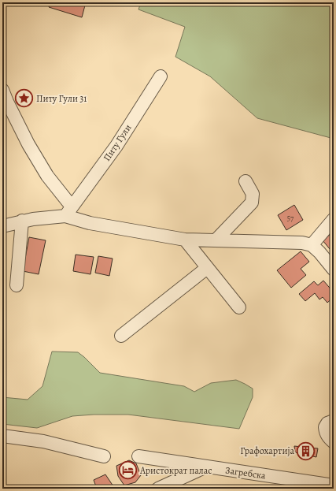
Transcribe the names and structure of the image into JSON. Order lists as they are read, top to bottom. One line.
{"streets":{"street":["Питу Гули","Загребска"]},"places":{"place":["Питу Гули 31"],"building":["Графохартија"],"hotel":["Аристократ палас"]},"house_numbers":["57"]}
